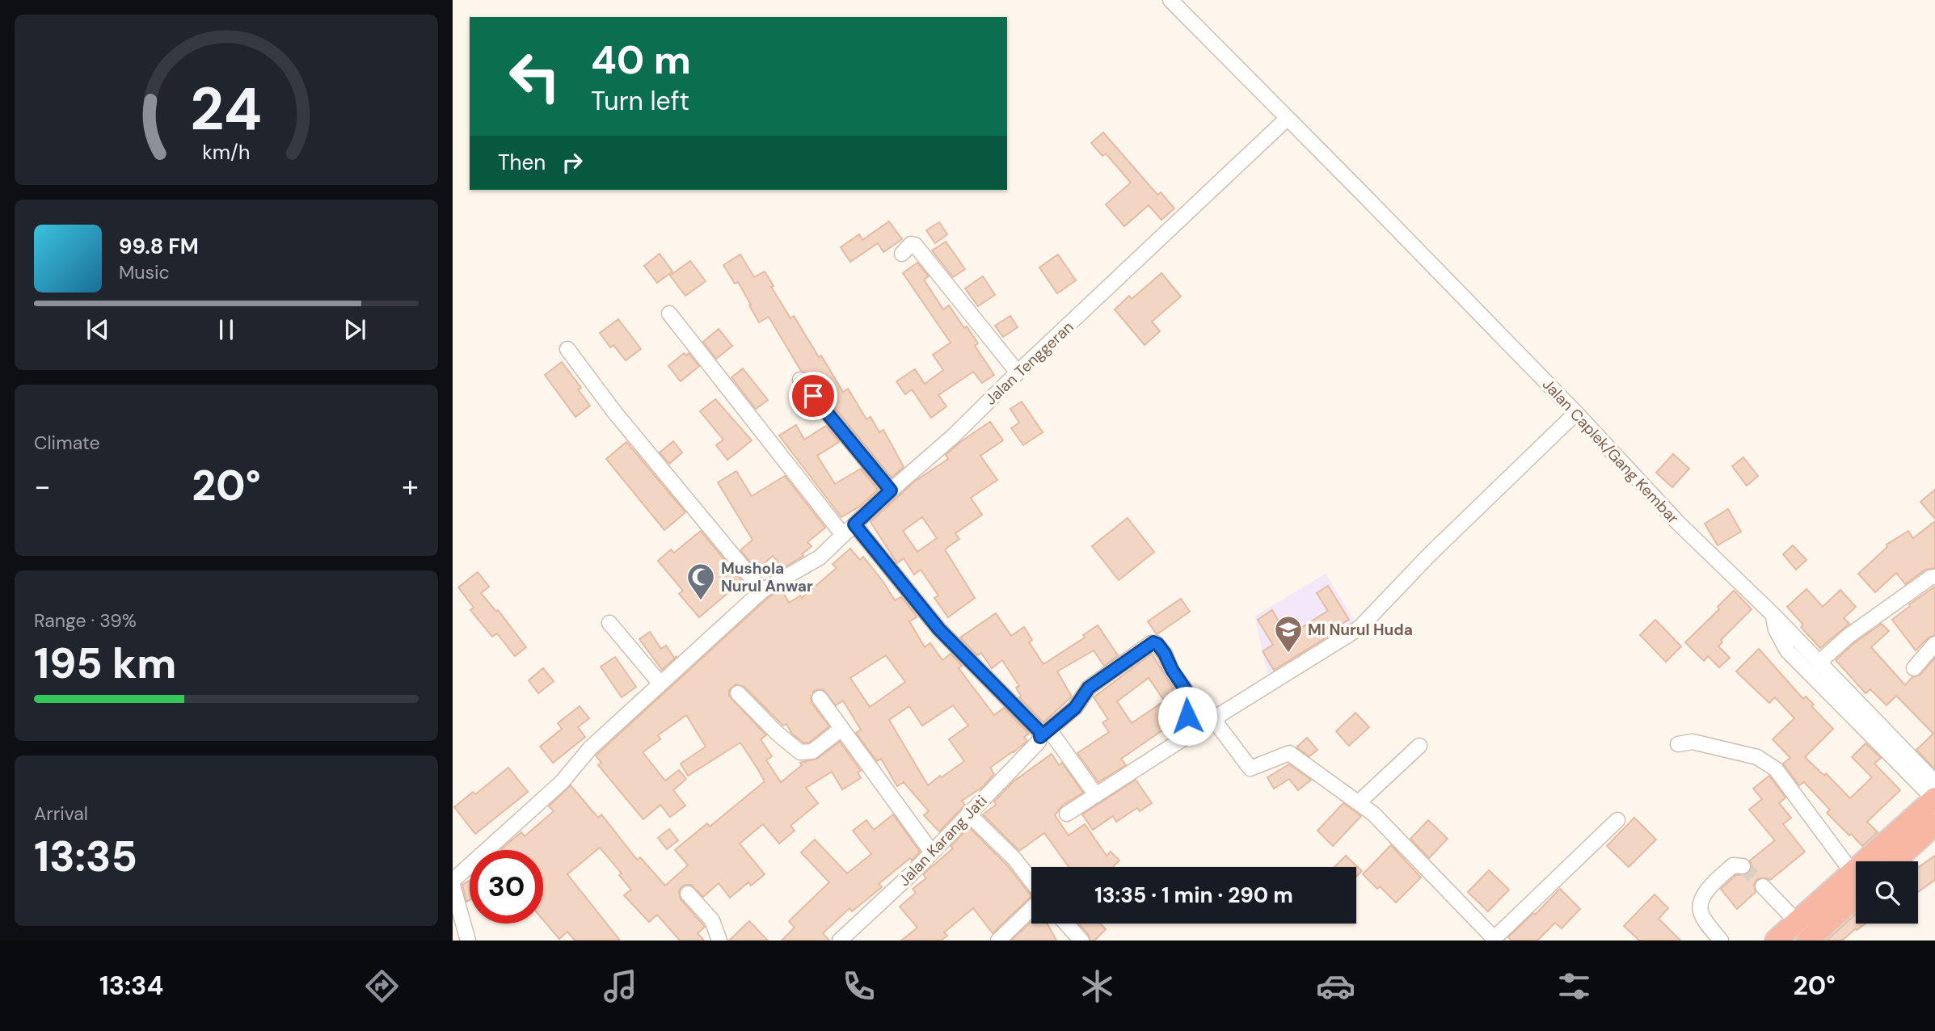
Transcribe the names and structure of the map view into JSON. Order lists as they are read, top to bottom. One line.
{"streets":{"street":["Jalan Tenggeran","Jalan Caplek/Gang Kembar","Jalan Karang Jati"]},"crossings":[["Jalan Tenggeran","Jalan Caplek/Gang Kembar"]],"places":{"mosque":["Mushola Nurul Anwar"],"school or university":["MI Nurul Huda"]},"page":{"turn":["40 m","Turn left"],"then":"Then","song":["99.8 FM","Music"],"tile":["Climate",["Range · 39%","195 km"],["Arrival","13:35"]],"heat":["−","20°","+"],"limit":"30","trip":"13:35 · 1 min · 290 m","tabs":["13:34","20°"],"gauge":["24","km/h"]}}
